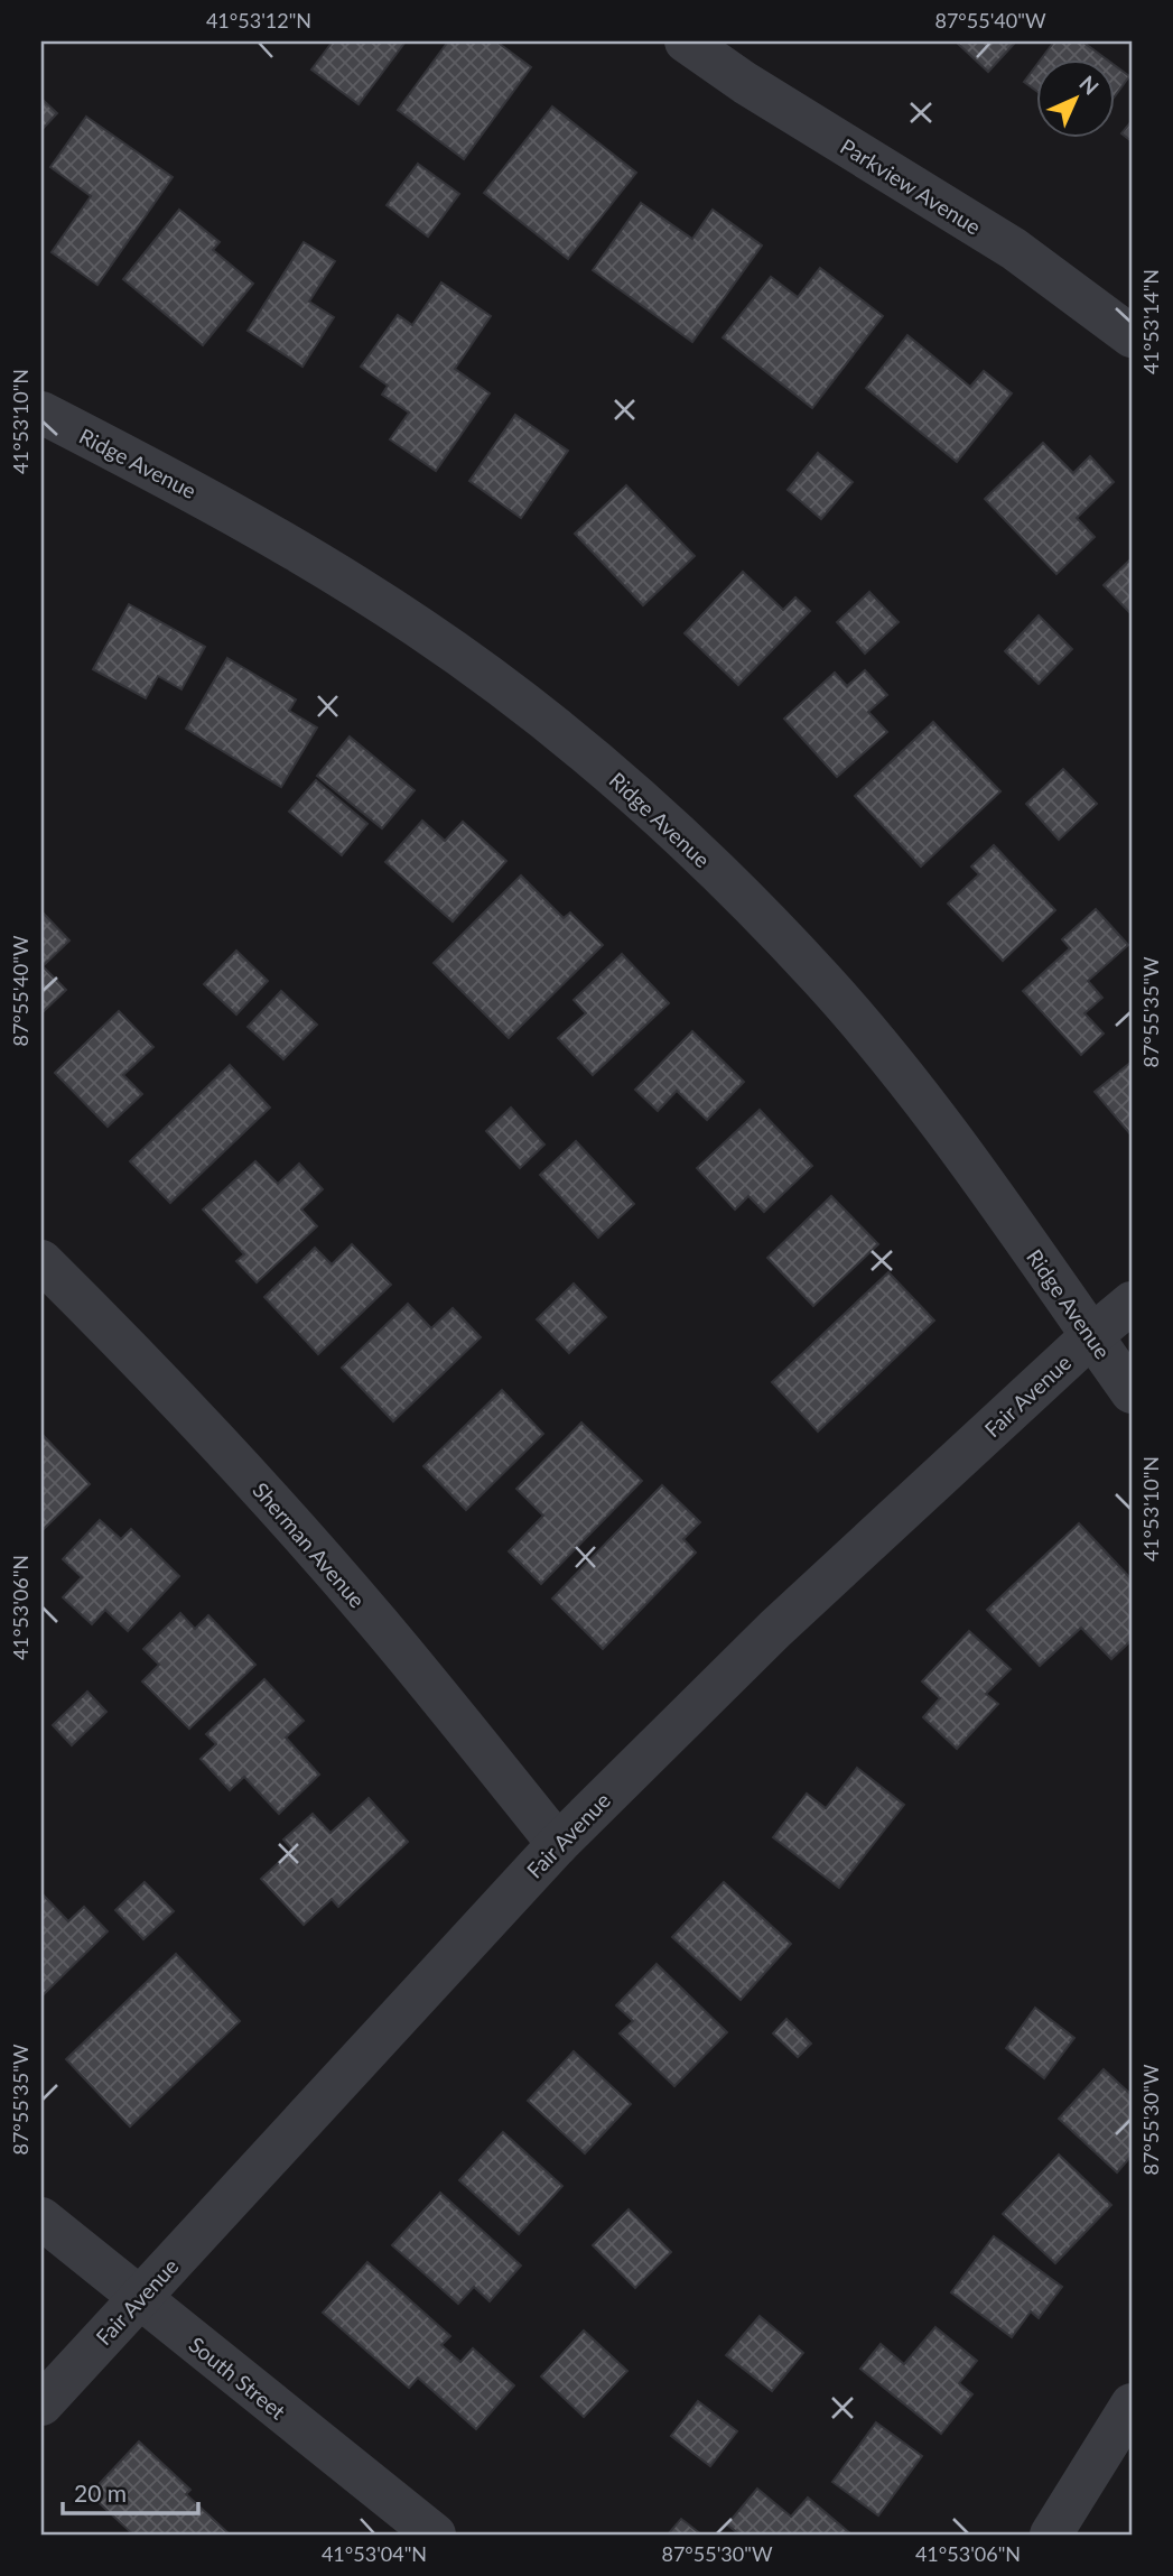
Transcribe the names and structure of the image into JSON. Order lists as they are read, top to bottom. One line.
{"streets":{"street":["Parkview Avenue","Ridge Avenue","Fair Avenue","Sherman Avenue","South Street"]},"crossings":[["Ridge Avenue","Fair Avenue"],["Fair Avenue","Sherman Avenue"],["Fair Avenue","South Street"]],"scale_bar":"20 m","north":"top right","coordinates":["41°53'12\"N","87°55'40\"W","41°53'14\"N","41°53'10\"N","87°55'35\"W","41°53'06\"N","87°55'30\"W","41°53'04\"N"]}
